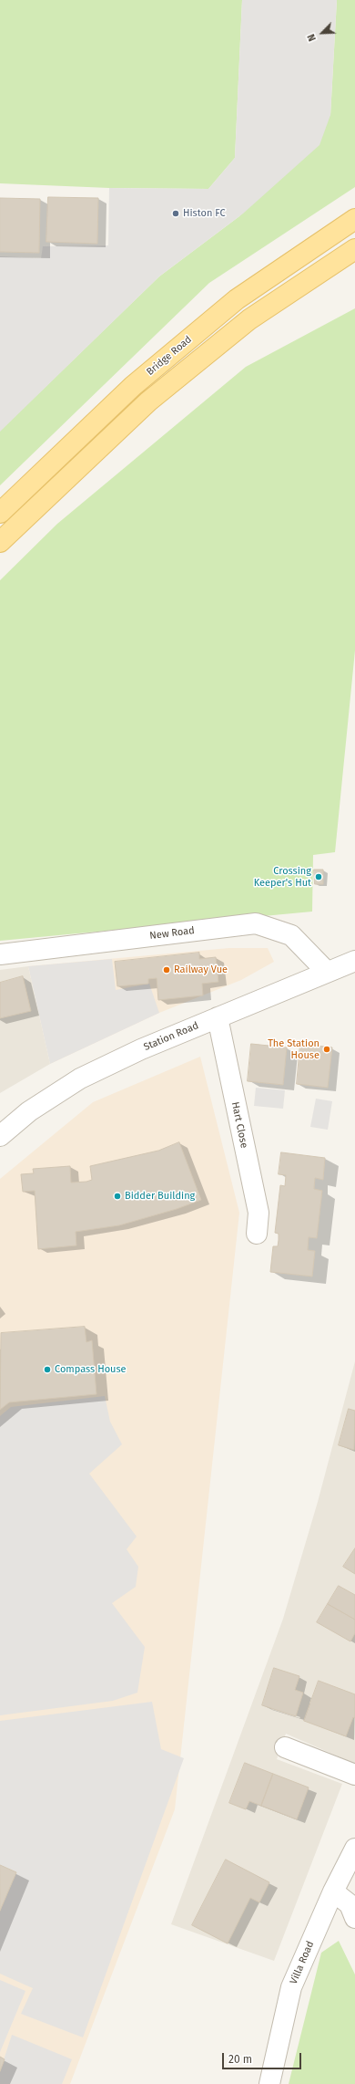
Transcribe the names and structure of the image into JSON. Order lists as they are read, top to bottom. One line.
{"streets":{"main road":["Bridge Road"],"street":["New Road","Station Road","Hart Close","Villa Road"]},"crossings":[["New Road","Station Road"],["Station Road","Hart Close"]],"places":["Histon FC","Crossing Keeper's Hut","Railway Vue","The Station House","Bidder Building","Compass House"],"scale_bar":"20 m","north":"bottom left"}
